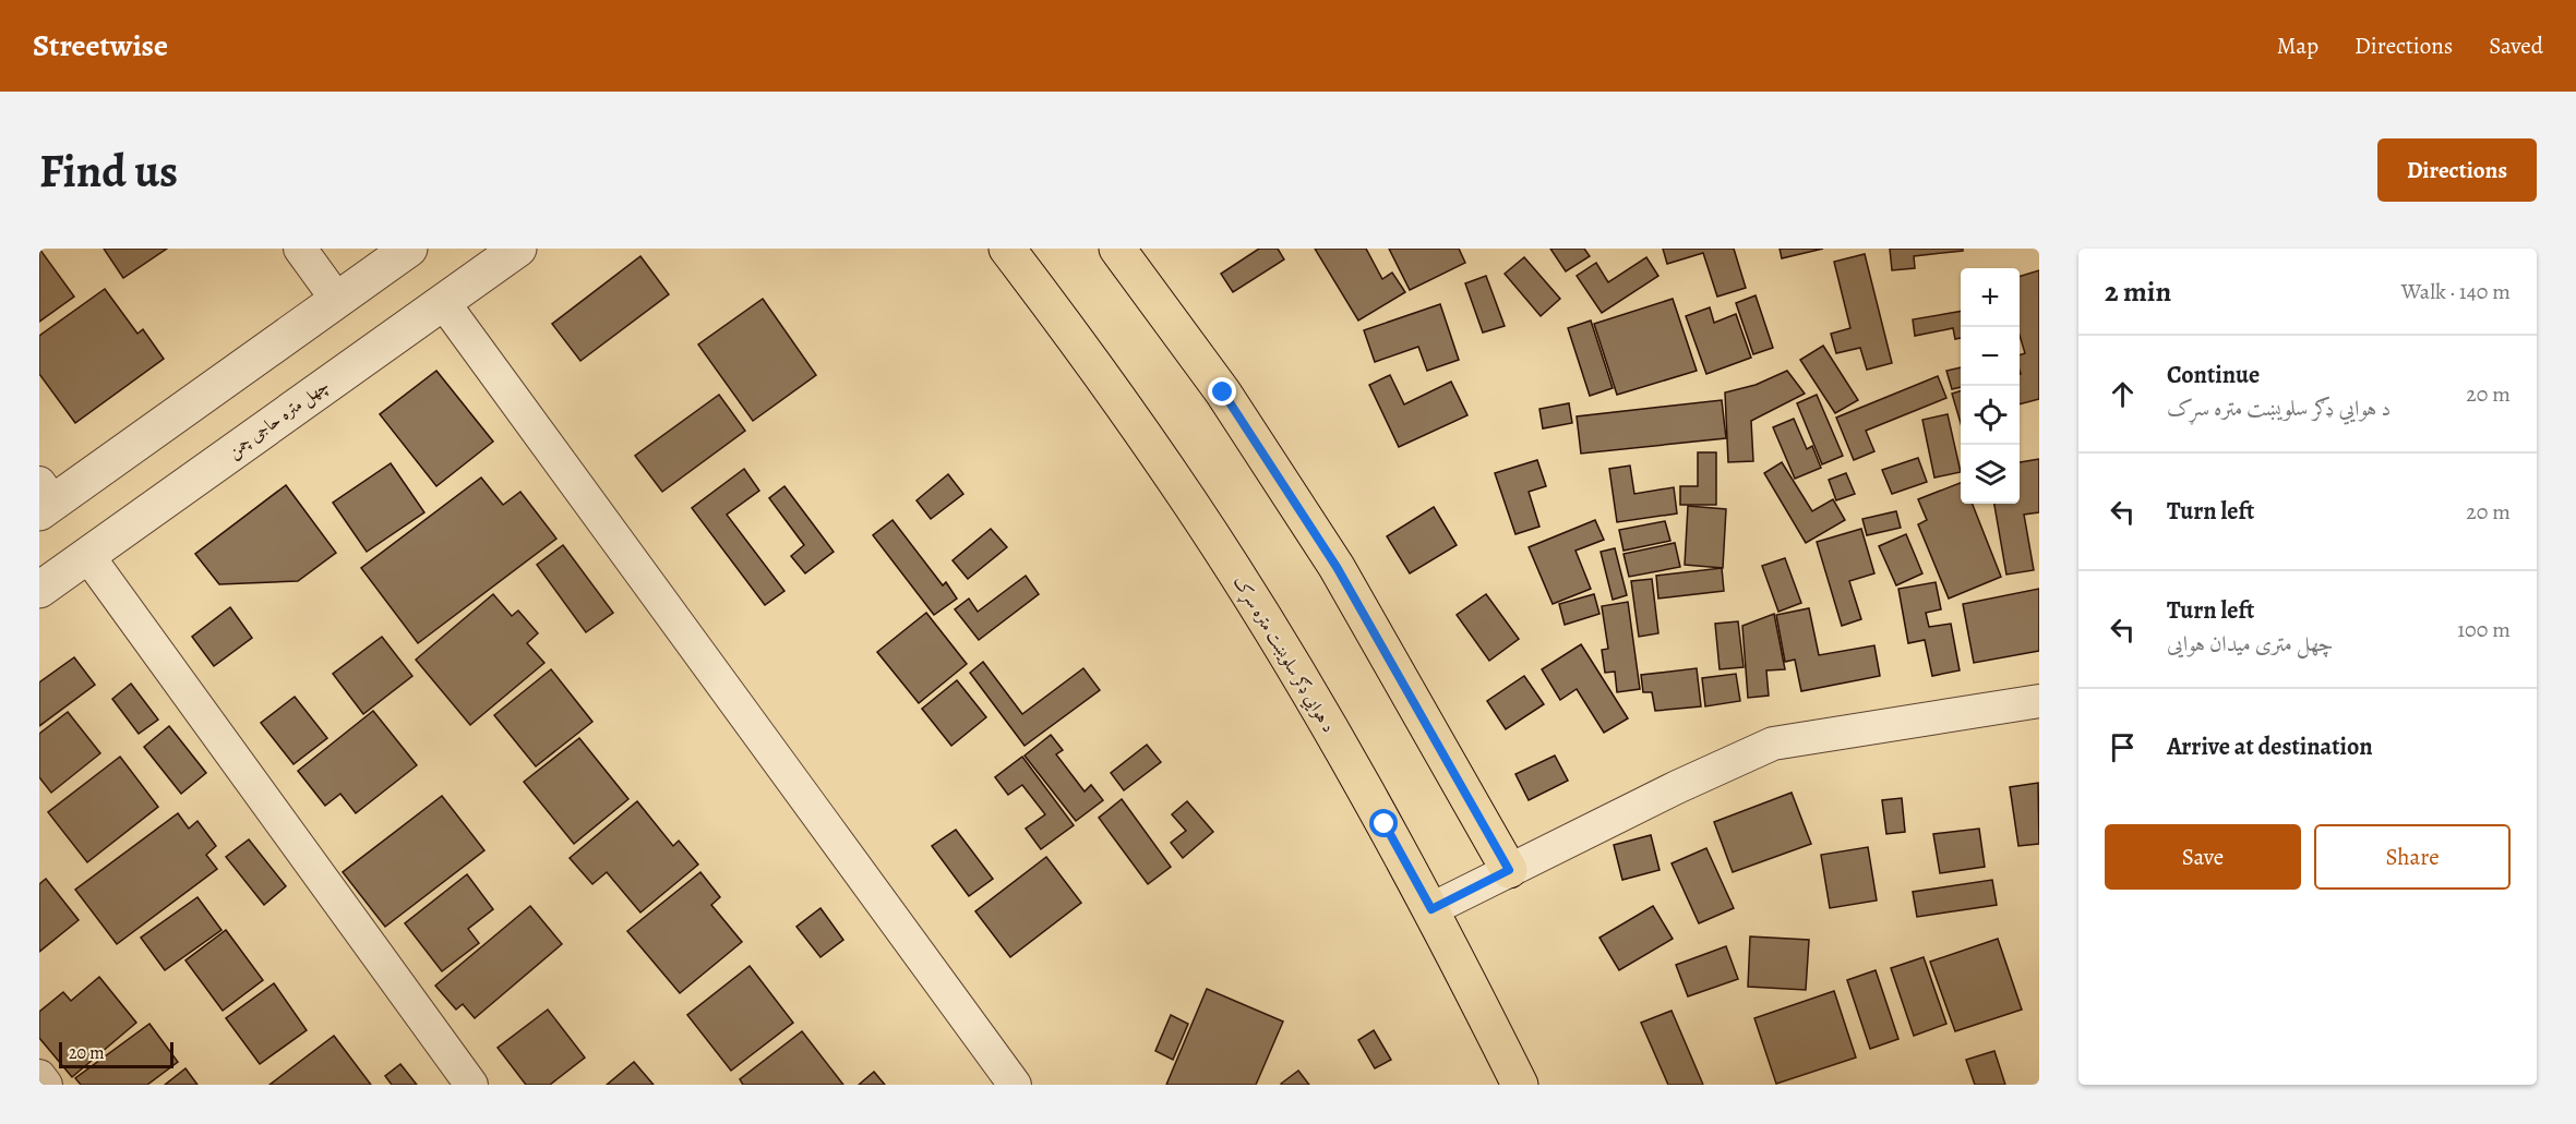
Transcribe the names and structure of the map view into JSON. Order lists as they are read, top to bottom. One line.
{"streets":{"main road":["د هوايي ډګر سلویښت متره سړک"],"street":["چهل متره حاجی چمن"]},"scale_bar":"20 m","page":{"header":"Streetwise","nav":["Map","Directions","Saved"],"buttons":["Directions",["Save","Share"]],"title":"Find us","heading":["2 min","Walk · 140 m"],"map_buttons":["+","−"],"list":[["Continue","د هوايي ډګر سلویښت متره سړک","20 m"],["Turn left","20 m"],["Turn left","چهل متری میدان هوایی","100 m"],"Arrive at destination"],"scale":"20 m"}}
